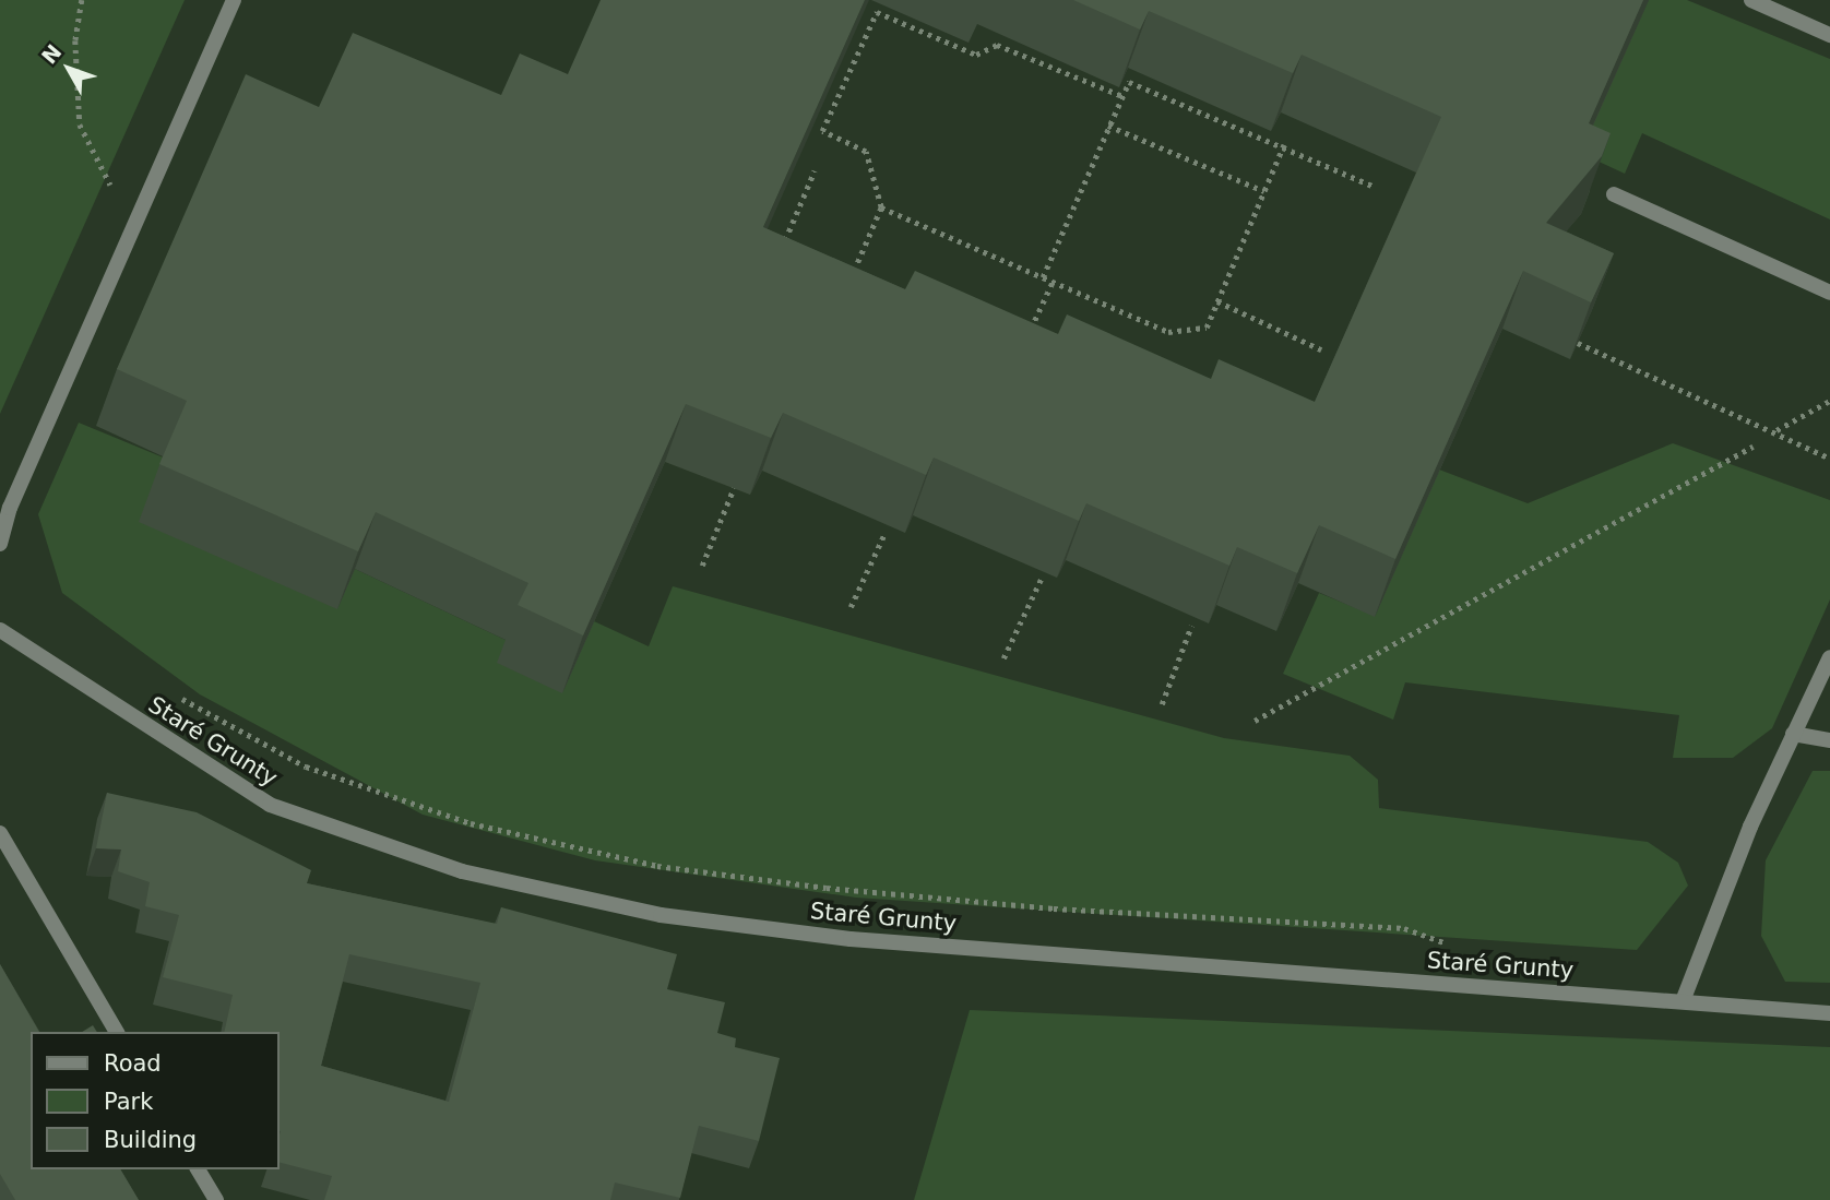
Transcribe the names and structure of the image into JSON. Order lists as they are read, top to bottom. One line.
{"streets":{"street":["Staré Grunty"]},"legend":["Road","Park","Building"],"north":"top left"}
